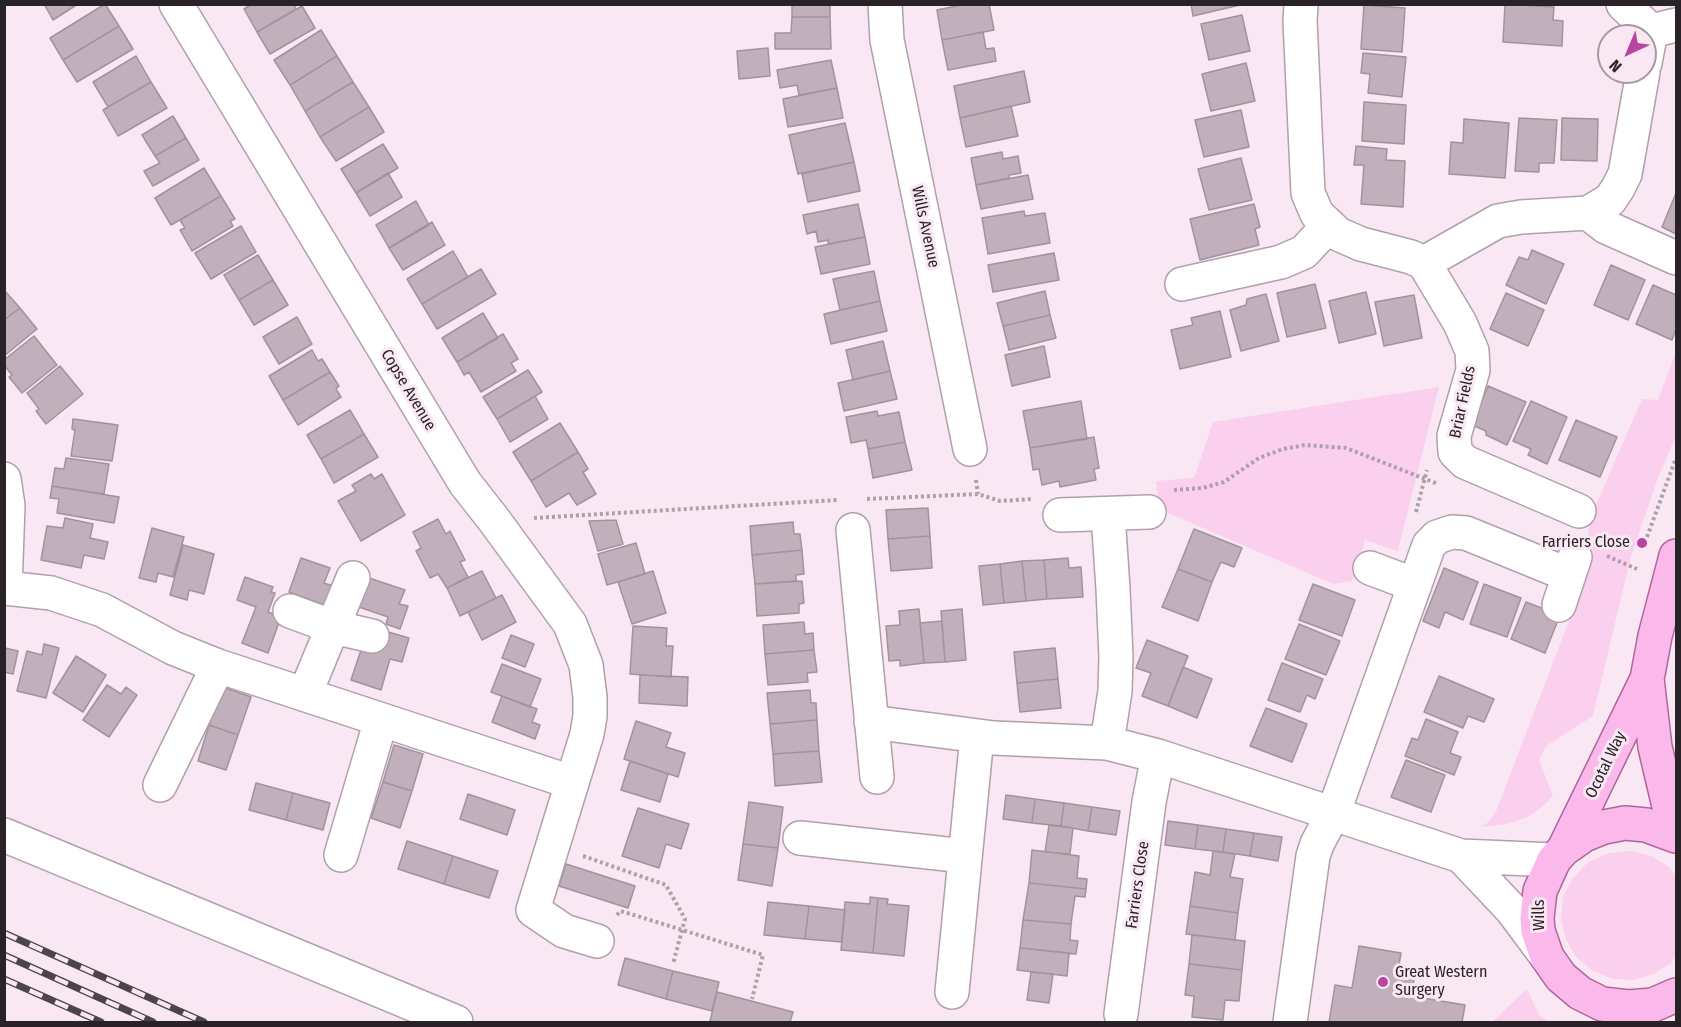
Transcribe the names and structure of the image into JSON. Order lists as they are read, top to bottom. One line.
{"streets":{"main road":["Ocotal Way","Wills"],"street":["Wills Avenue","Copse Avenue","Briar Fields","Farriers Close"]},"crossings":[["Ocotal Way","Wills"]],"places":["Farriers Close","Great Western Surgery"],"north":"bottom left"}
